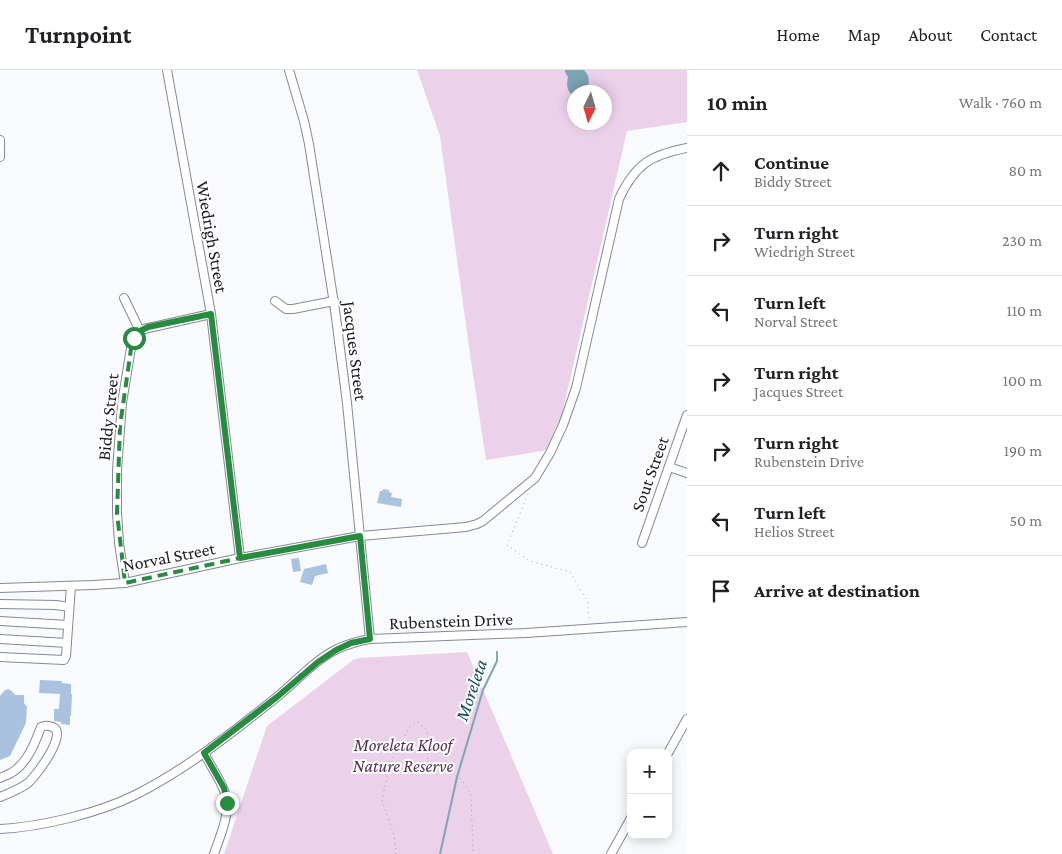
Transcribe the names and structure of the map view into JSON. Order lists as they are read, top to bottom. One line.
{"streets":{"street":["Wiedrigh Street","Jacques Street","Biddy Street","Sout Street","Norval Street","Rubenstein Drive"]},"crossings":[["Wiedrigh Street","Norval Street"],["Jacques Street","Norval Street"],["Jacques Street","Rubenstein Drive"],["Biddy Street","Norval Street"]],"water":["Moreleta"],"parks":["Moreleta Kloof Nature Reserve"],"north":"bottom","page":{"header":"Turnpoint","nav":["Home","Map","About","Contact"],"heading":["10 min","Walk · 760 m"],"list":[["Continue","Biddy Street","80 m"],["Turn right","Wiedrigh Street","230 m"],["Turn left","Norval Street","110 m"],["Turn right","Jacques Street","100 m"],["Turn right","Rubenstein Drive","190 m"],["Turn left","Helios Street","50 m"],"Arrive at destination"],"map_buttons":["+","−"]}}
